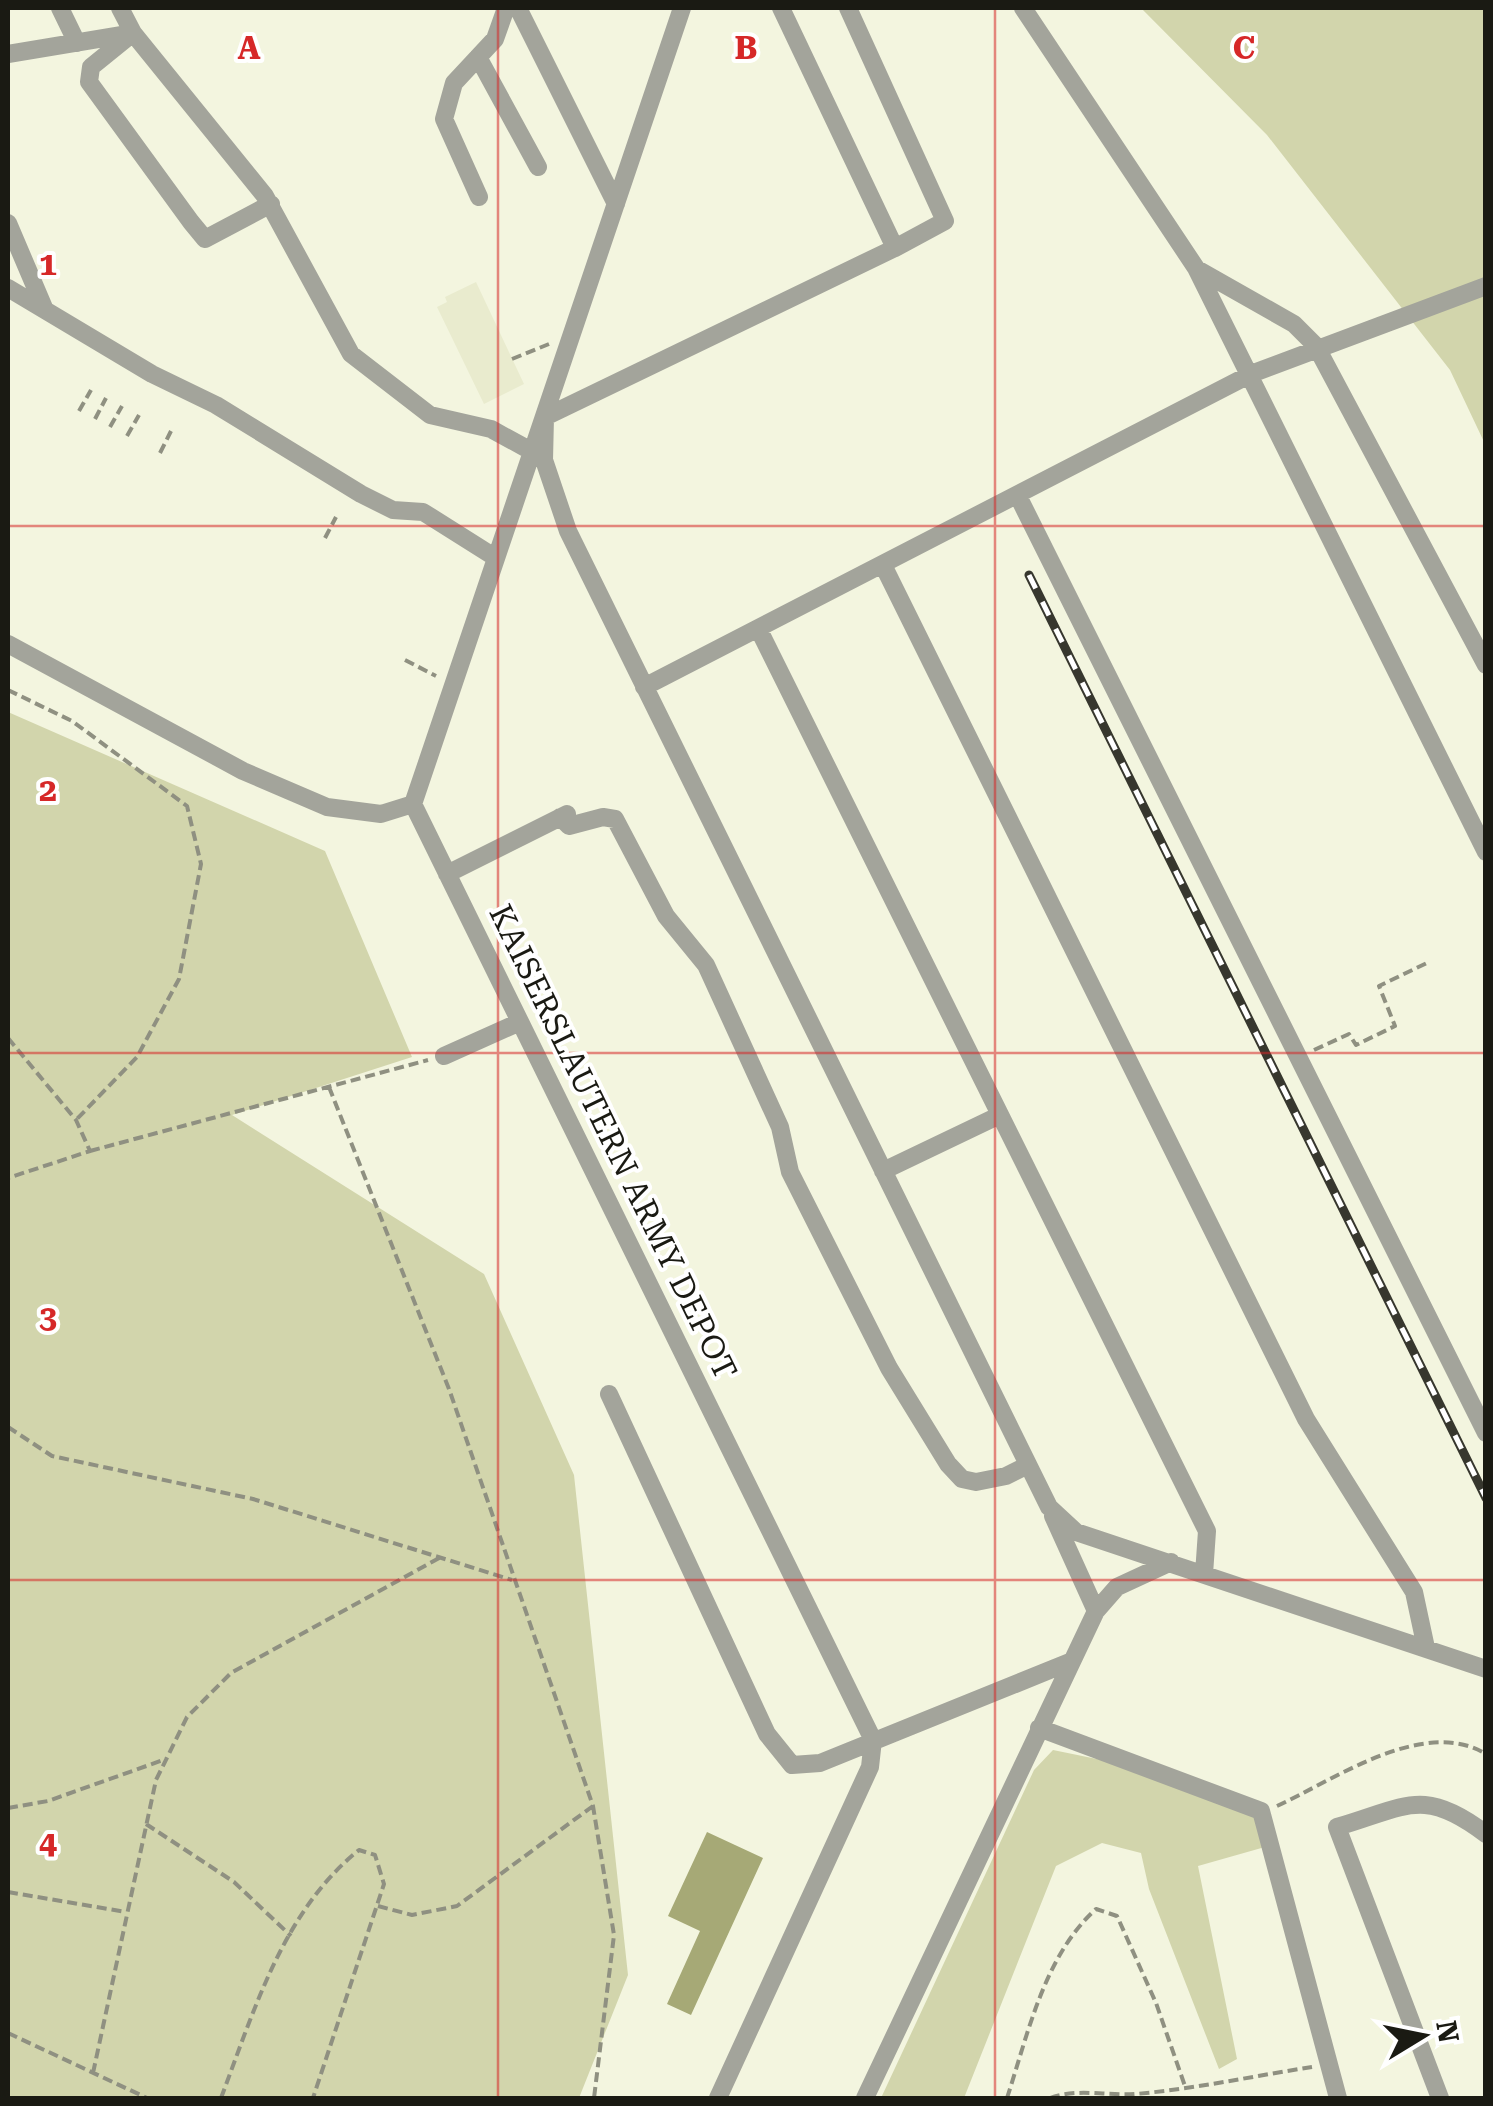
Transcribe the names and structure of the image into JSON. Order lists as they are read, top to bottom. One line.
{"streets":{"lane":["KAISERSLAUTERN ARMY DEPOT"]},"north":"right","grid":{"columns":["A","B","C"],"rows":["1","2","3","4"]}}
